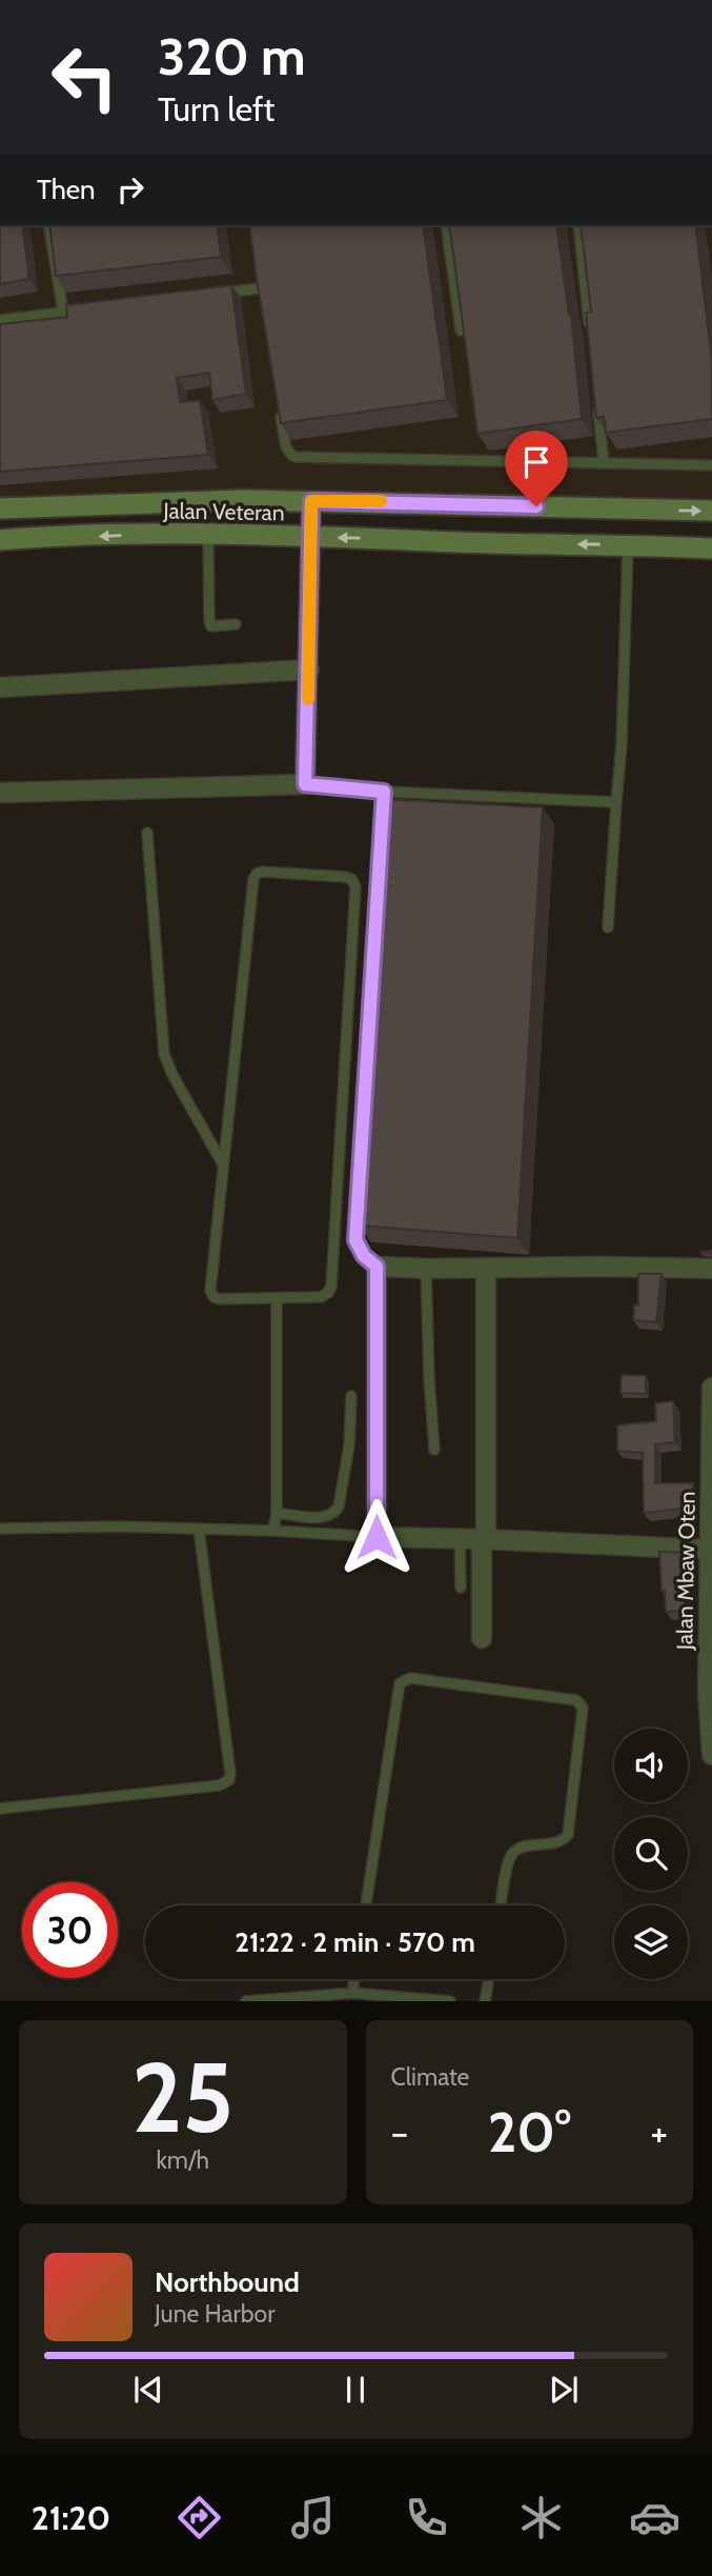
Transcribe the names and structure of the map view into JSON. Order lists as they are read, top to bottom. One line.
{"streets":{"main road":["Jalan Veteran"],"street":["Jalan Mbaw Oten"]},"page":{"turn":["320 m","Turn left"],"then":"Then","limit":"30","trip":"21:22 · 2 min · 570 m","tile":[["25","km/h"],"Climate"],"heat":["−","20°","+"],"song":["Northbound","June Harbor"],"tabs":"21:20"}}
